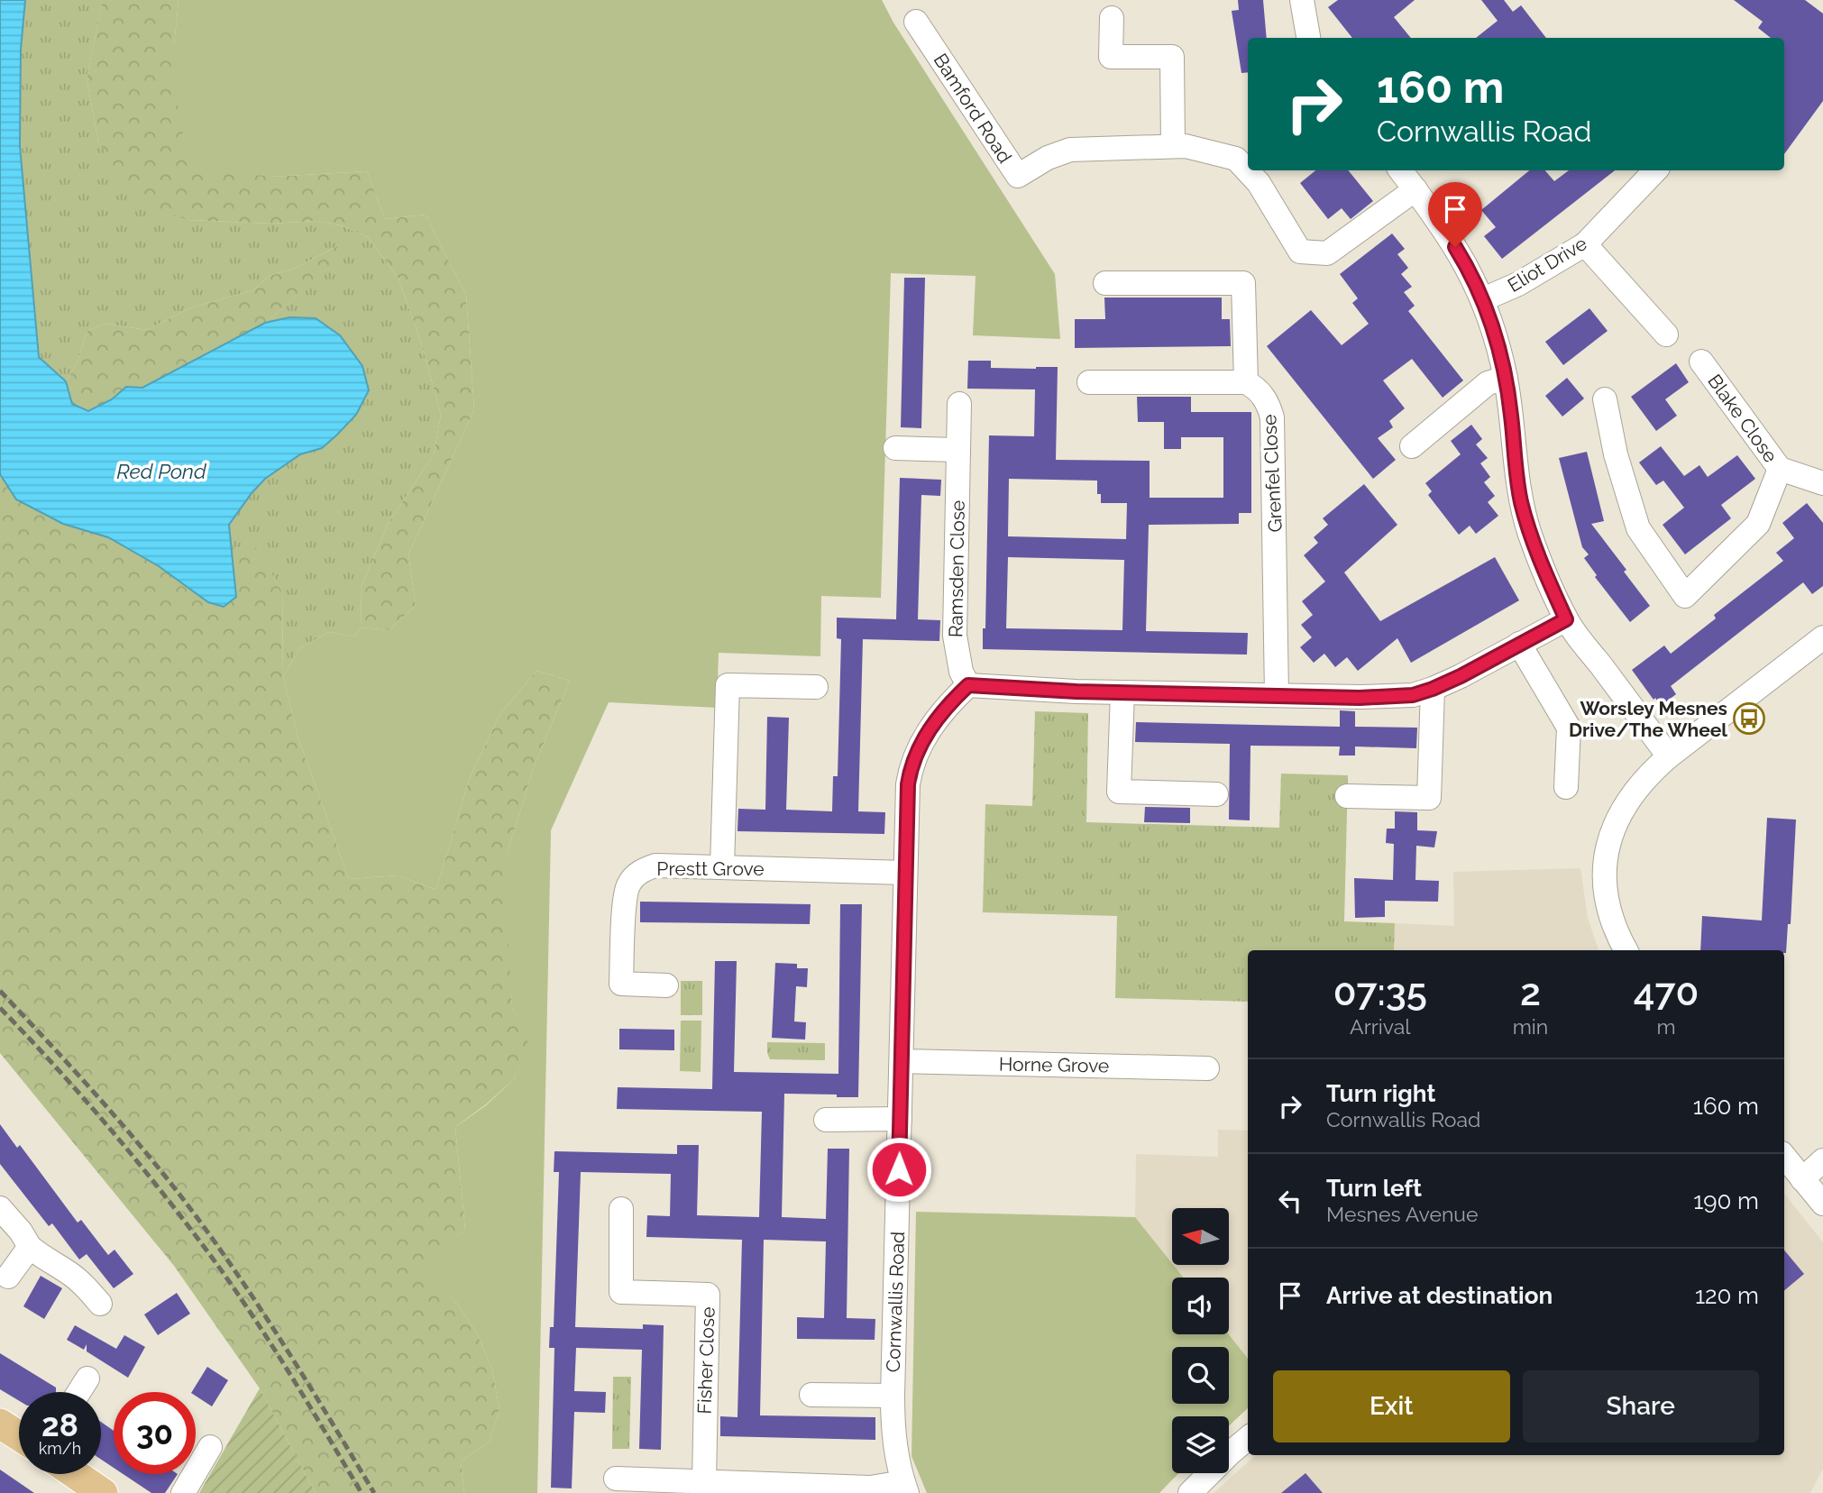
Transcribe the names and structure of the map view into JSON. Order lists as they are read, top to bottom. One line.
{"streets":{"street":["Bamford Road","Eliot Drive","Blake Close","Grenfel Close","Ramsden Close","Prestt Grove","Horne Grove","Cornwallis Road","Fisher Close"]},"crossings":[["Ramsden Close","Cornwallis Road"],["Prestt Grove","Cornwallis Road"],["Horne Grove","Cornwallis Road"]],"water":["Red Pond"],"places":{"bus stop":["Worsley Mesnes Drive/The Wheel"]},"north":"left","page":{"turn":["160 m","Cornwallis Road"],"eta":["07:35","Arrival","2","min","470","m"],"list":[{"name":"Turn right","note":"Cornwallis Road","value":"160 m"},{"name":"Turn left","note":"Mesnes Avenue","value":"190 m"},{"name":"Arrive at destination","value":"120 m"}],"buttons":["Exit","Share"],"speed":"28 km/h","limit":"30"}}
